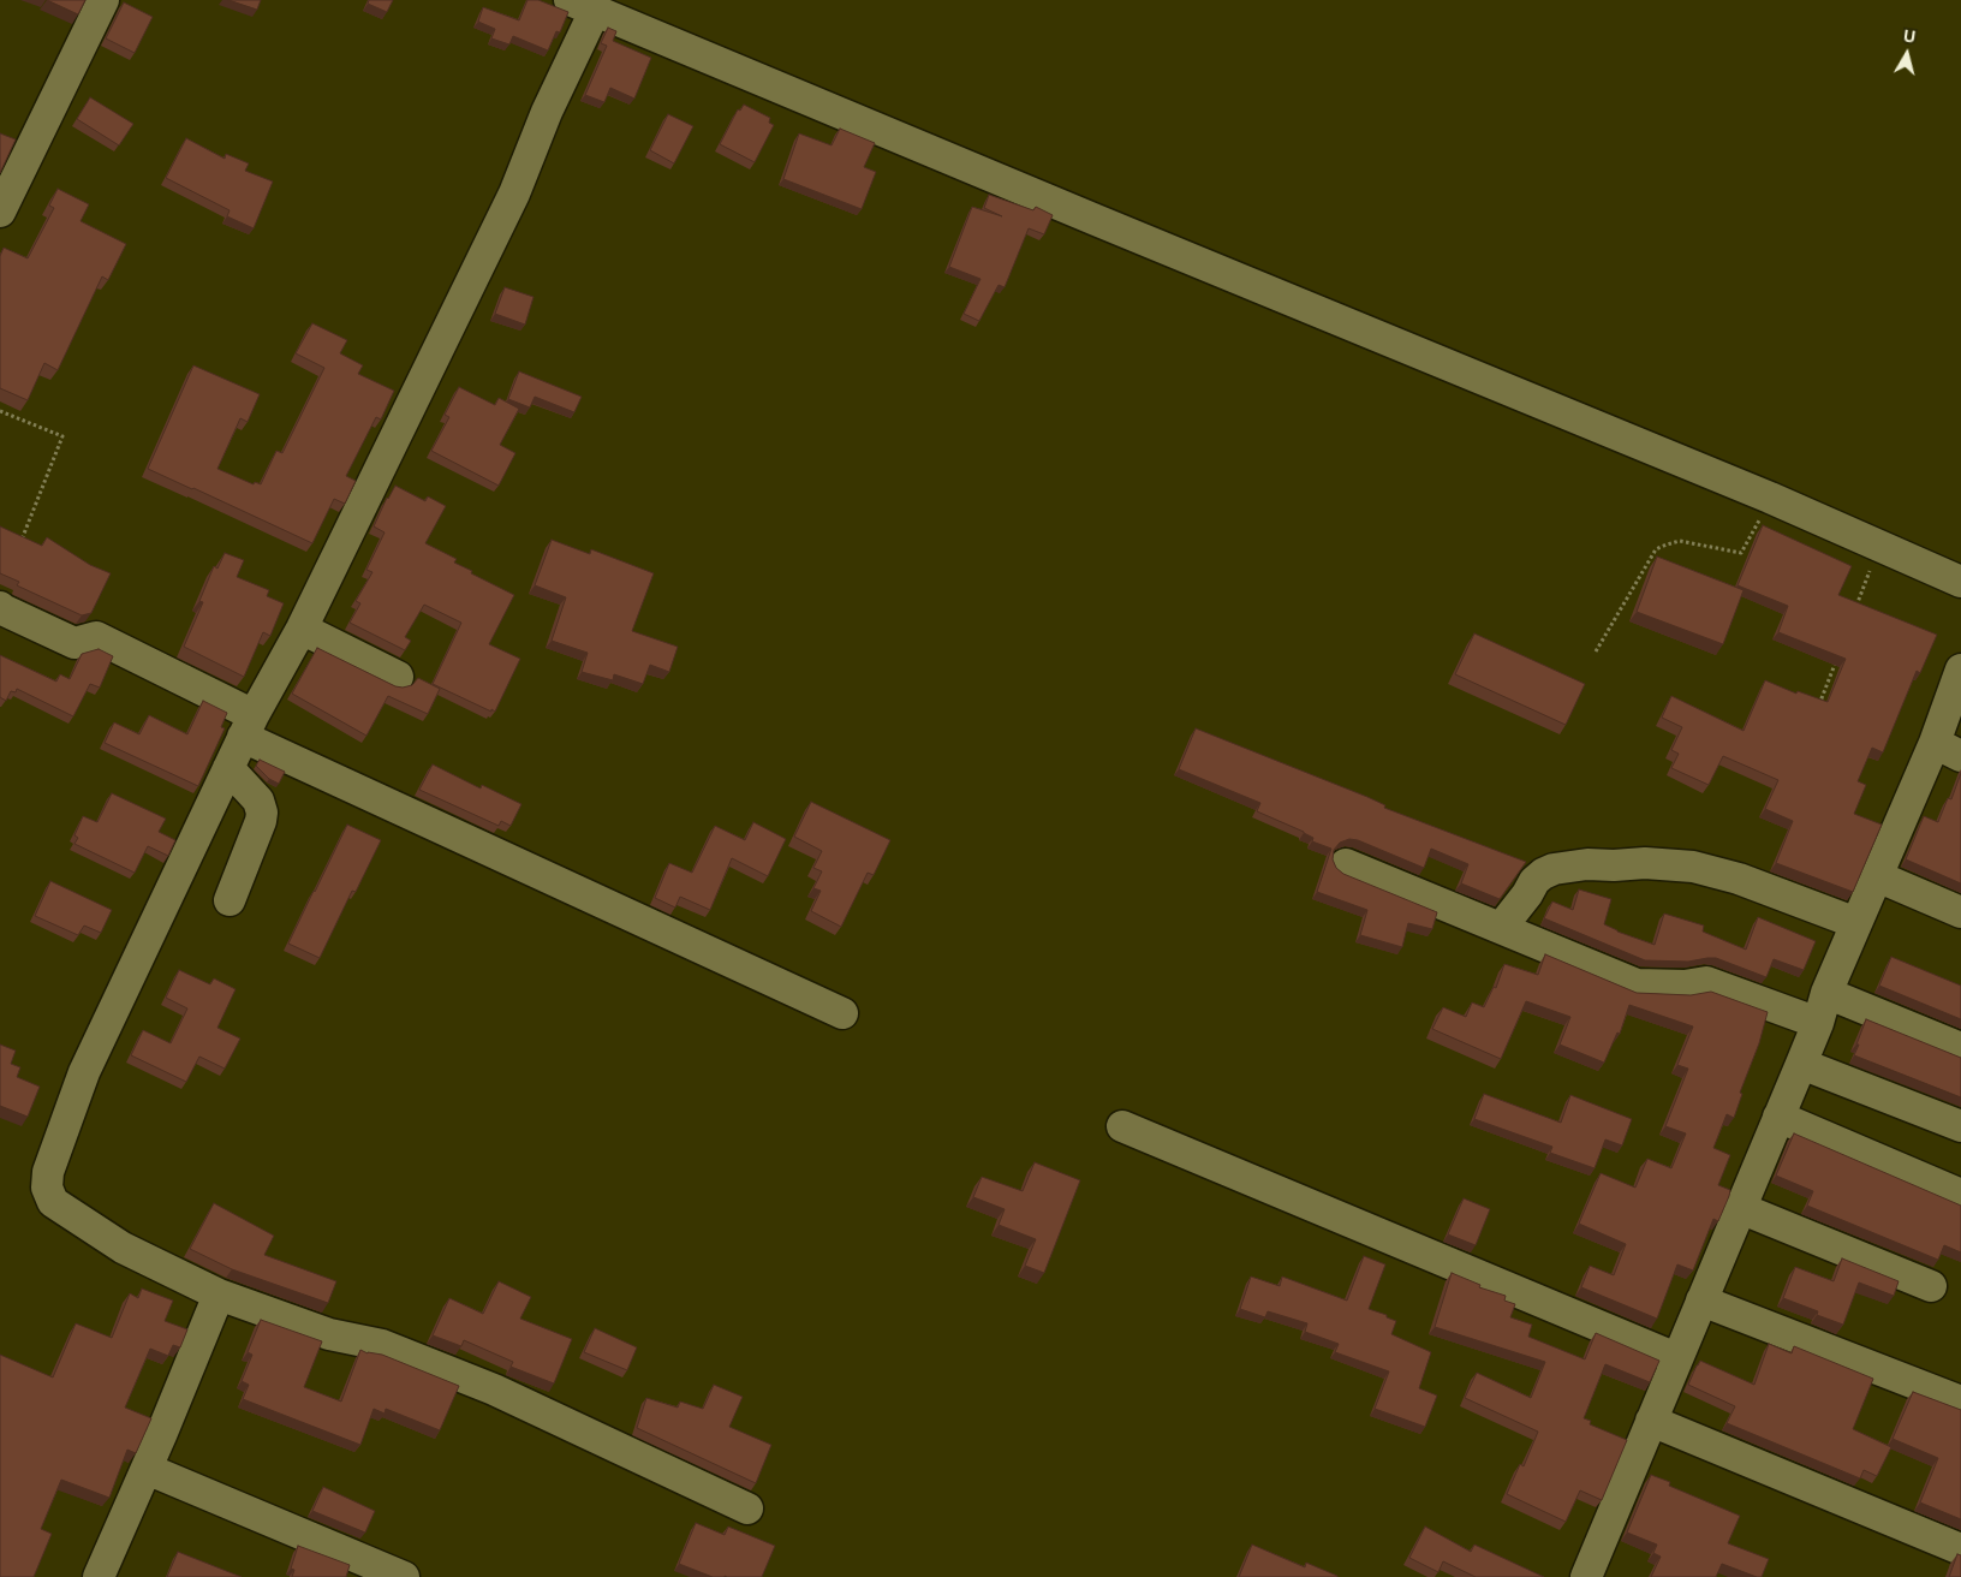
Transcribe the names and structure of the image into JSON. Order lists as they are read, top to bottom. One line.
{"north":"top"}
